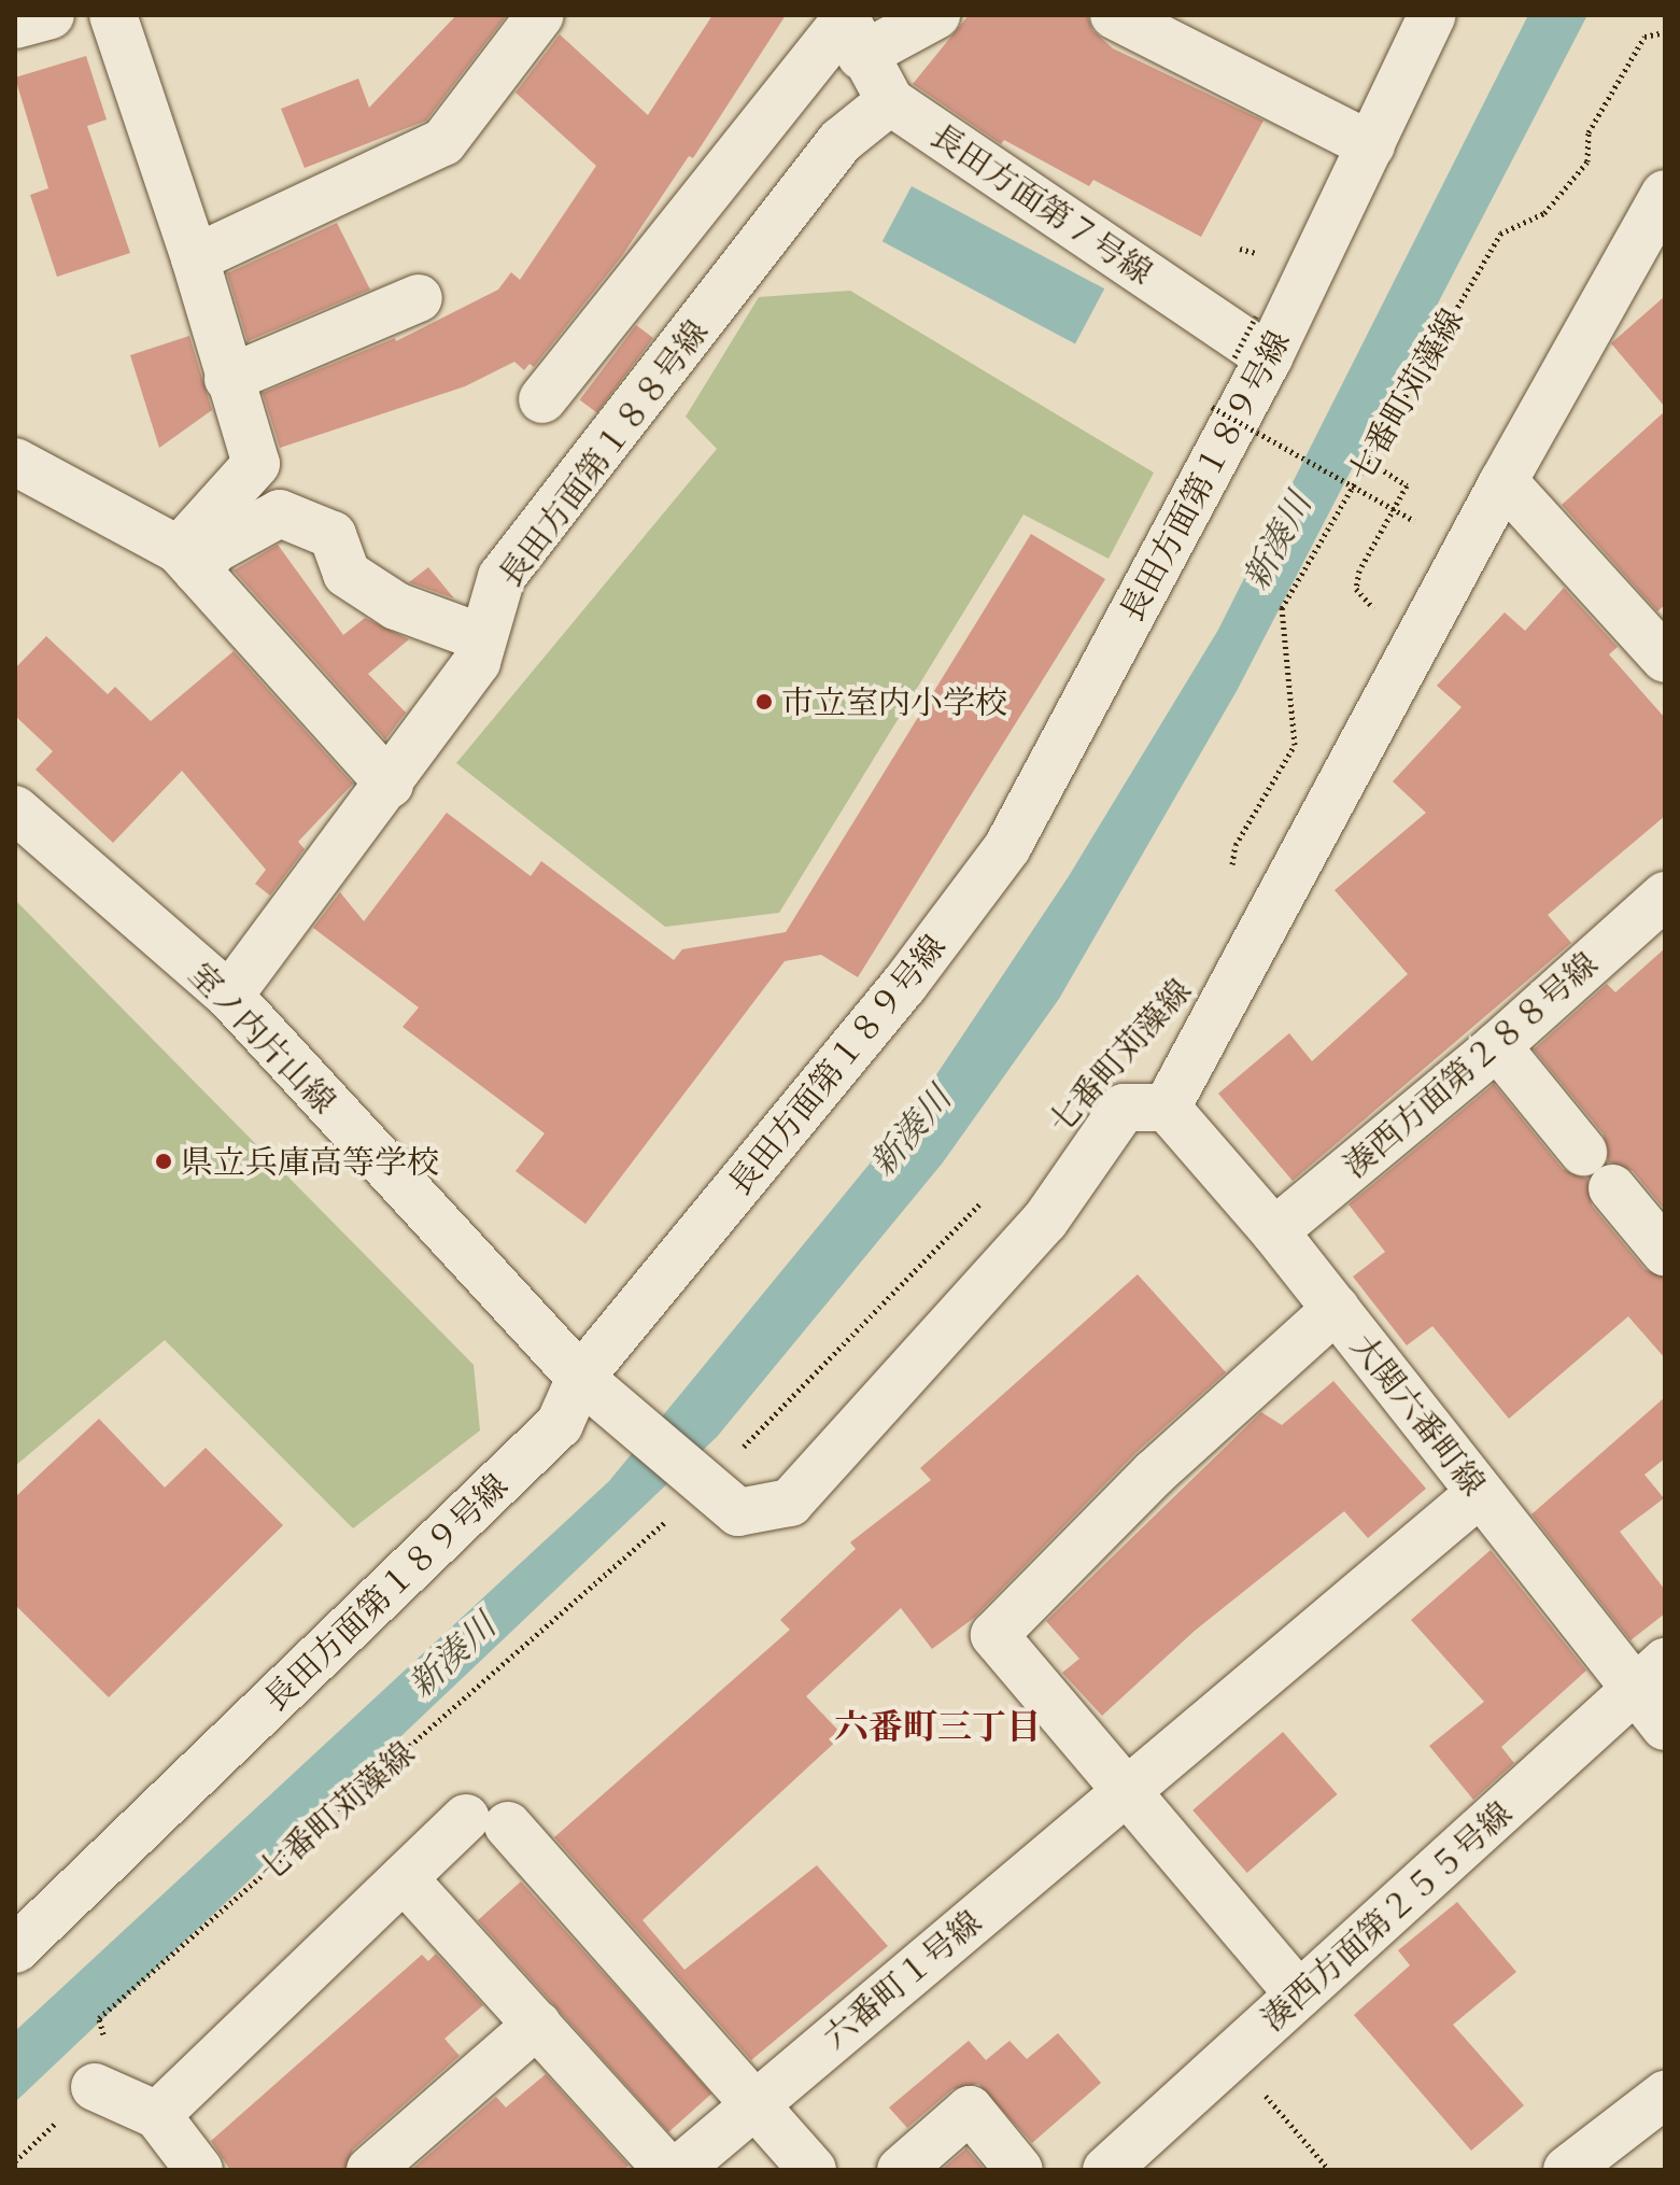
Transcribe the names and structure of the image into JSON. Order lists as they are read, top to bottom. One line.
{"streets":{"street":["長田方面第７号線","七番町苅藻線","長田方面第１８８号線","長田方面第１８９号線","室ノ内片山線","湊西方面第２８８号線","大関六番町線","湊西方面第２５５号線","六番町１号線"]},"crossings":[["長田方面第７号線","長田方面第１８８号線"],["長田方面第７号線","長田方面第１８９号線"],["七番町苅藻線","室ノ内片山線"],["七番町苅藻線","大関六番町線"],["長田方面第１８８号線","室ノ内片山線"],["長田方面第１８９号線","室ノ内片山線"],["湊西方面第２８８号線","大関六番町線"],["大関六番町線","湊西方面第２５５号線"],["大関六番町線","六番町１号線"]],"districts":["六番町三丁目"],"water":["新湊川"],"places":["市立室内小学校","県立兵庫高等学校"]}
